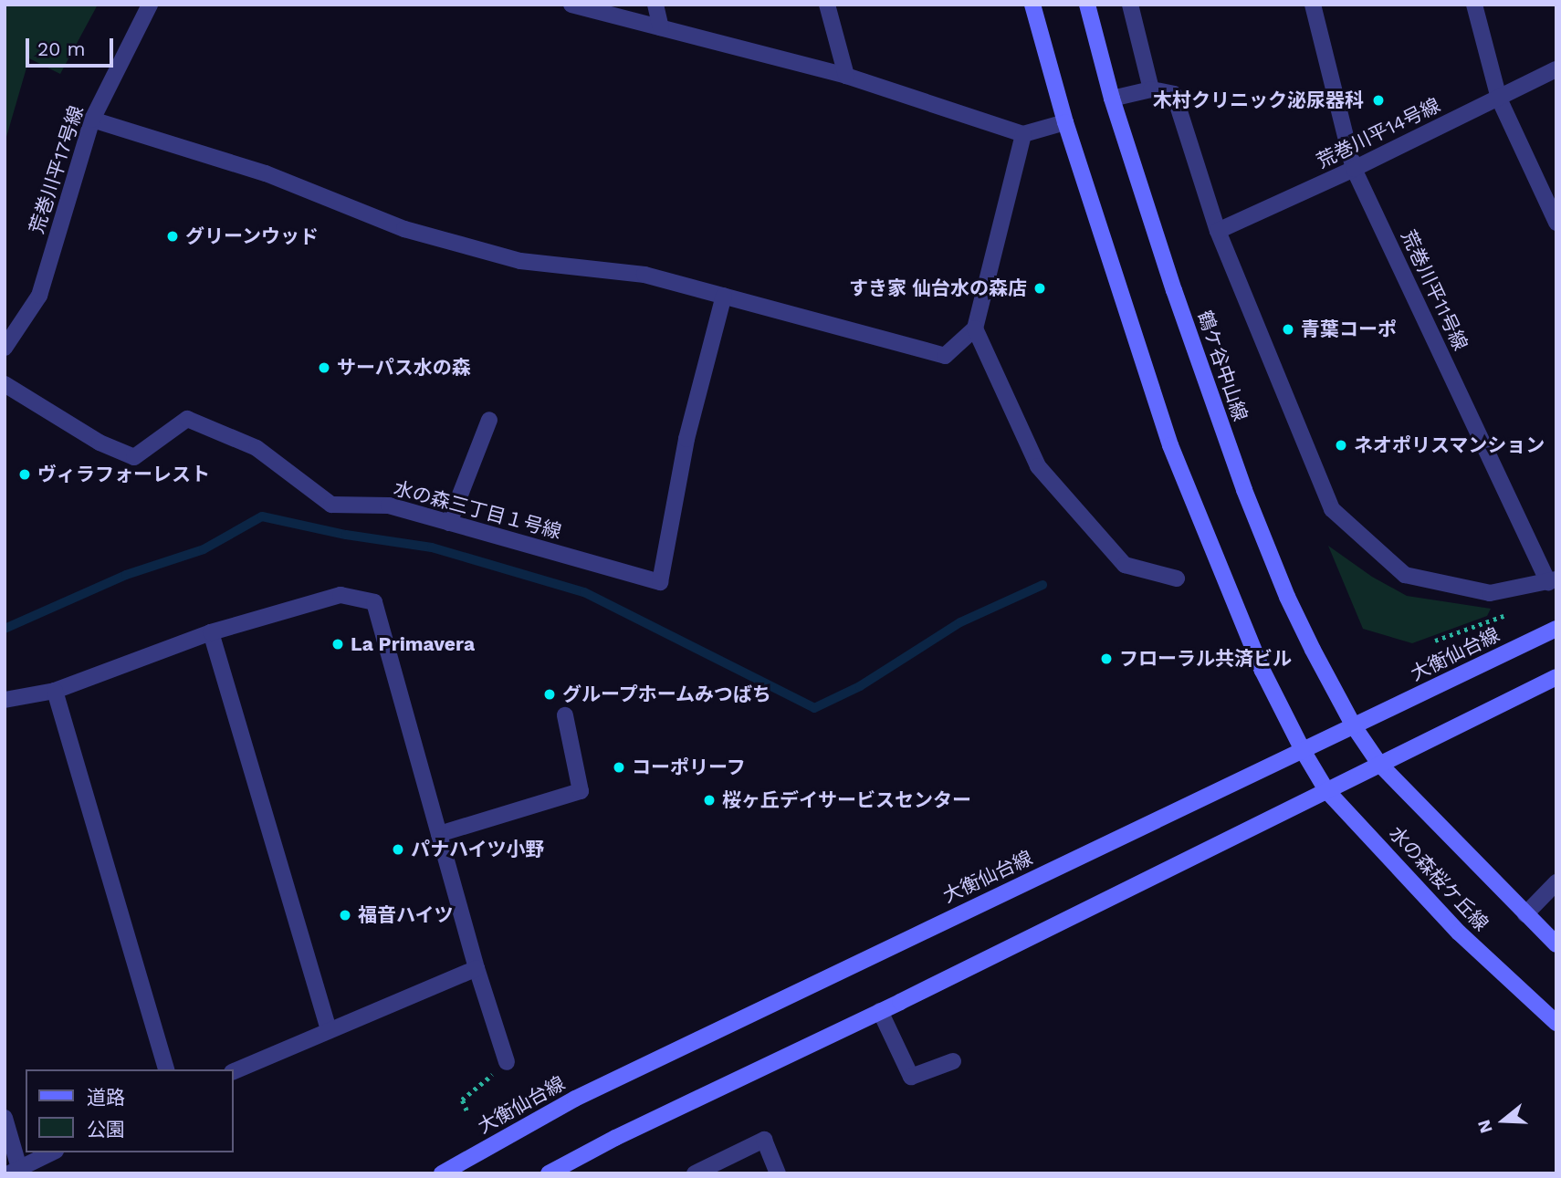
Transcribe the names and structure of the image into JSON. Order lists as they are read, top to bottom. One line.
{"streets":{"main road":["鶴ケ谷中山線","大衡仙台線","水の森桜ケ丘線"],"street":["荒巻川平14号線","荒巻川平17号線","荒巻川平11号線","水の森三丁目１号線"]},"crossings":[["荒巻川平14号線","荒巻川平11号線"],["鶴ケ谷中山線","大衡仙台線"],["鶴ケ谷中山線","水の森桜ケ丘線"],["大衡仙台線","水の森桜ケ丘線"]],"places":["木村クリニック泌尿器科","グリーンウッド","すき家 仙台水の森店","青葉コーポ","サーパス水の森","ネオポリスマンション","ヴィラフォーレスト","La Primavera","フローラル共済ビル","グループホームみつばち","コーポリーフ","桜ヶ丘デイサービスセンター","パナハイツ小野","福音ハイツ"],"legend":["道路","公園"],"scale_bar":"20 m","north":"left"}
